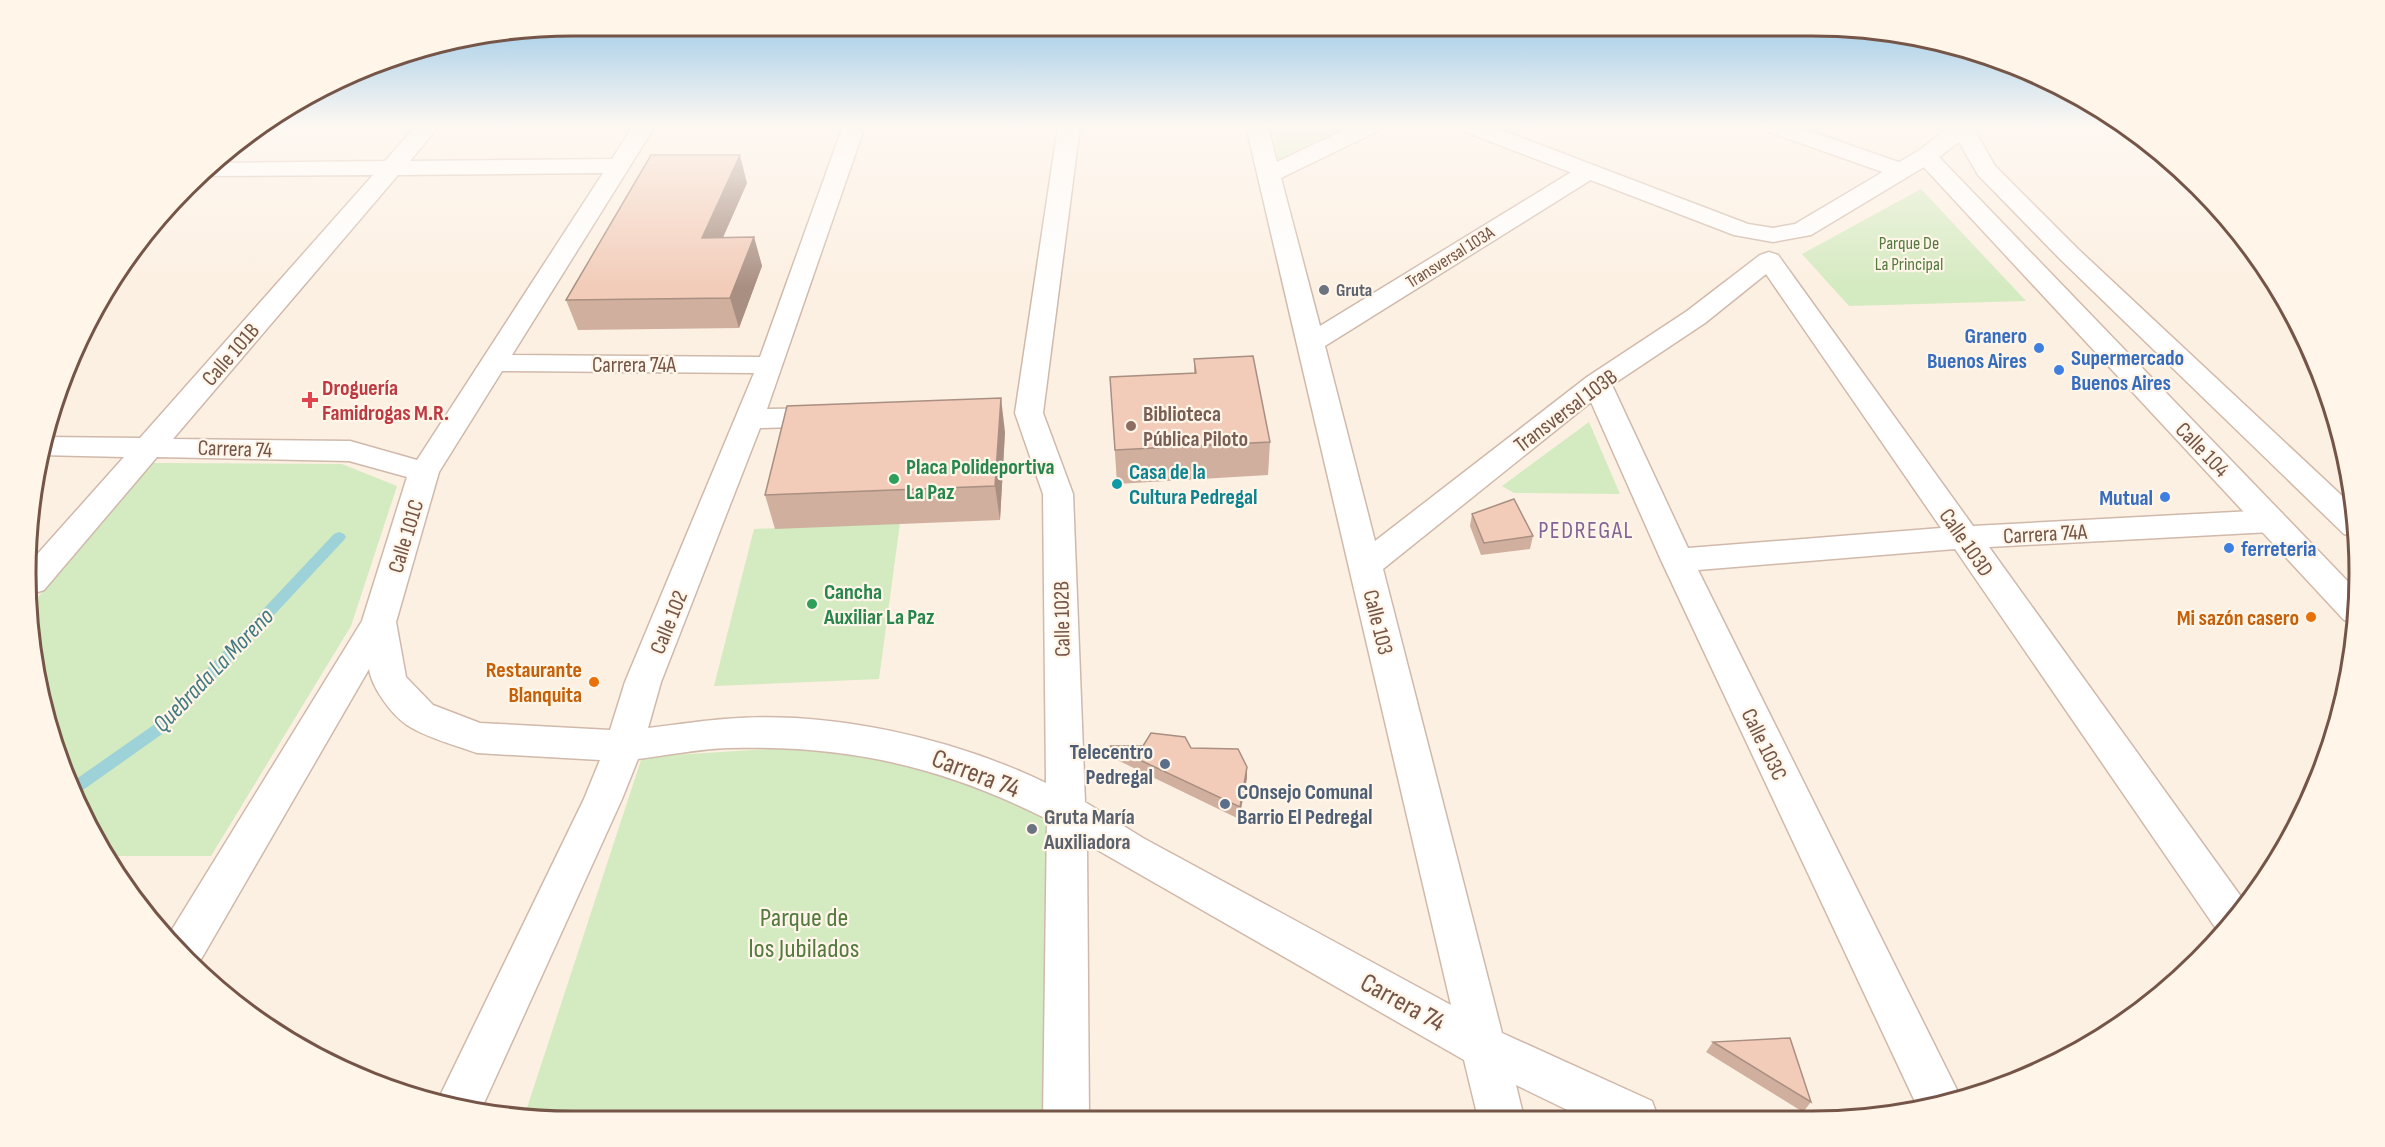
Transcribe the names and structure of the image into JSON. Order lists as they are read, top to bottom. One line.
{"streets":{"street":["Transversal 103A","Calle 101B","Carrera 74A","Transversal 103B","Carrera 74","Calle 104","Calle 101C","Calle 103D","Calle 102B","Calle 102","Calle 103","Calle 103C"]},"crossings":[["Transversal 103A","Calle 103"],["Calle 101B","Carrera 74"],["Carrera 74A","Calle 104"],["Carrera 74A","Calle 101C"],["Carrera 74A","Calle 103D"],["Carrera 74A","Calle 102"],["Carrera 74A","Calle 103C"],["Transversal 103B","Calle 103D"],["Transversal 103B","Calle 103"],["Transversal 103B","Calle 103C"],["Carrera 74","Calle 101C"],["Carrera 74","Calle 102B"],["Carrera 74","Calle 102"],["Carrera 74","Calle 103"]],"districts":["PEDREGAL"],"water":["Quebrada La Moreno"],"parks":["Parque De La Principal","Parque de los Jubilados"],"places":{"other":["Gruta","Granero Buenos Aires","Supermercado Buenos Aires","Biblioteca Pública Piloto","Placa Polideportiva La Paz","Casa de la Cultura Pedregal","Mutual","ferreteria","Cancha Auxiliar La Paz","Mi sazón casero","Restaurante Blanquita","Telecentro Pedregal","COnsejo Comunal Barrio El Pedregal","Gruta María Auxiliadora"],"health":["Droguería Famidrogas M.R."]}}
